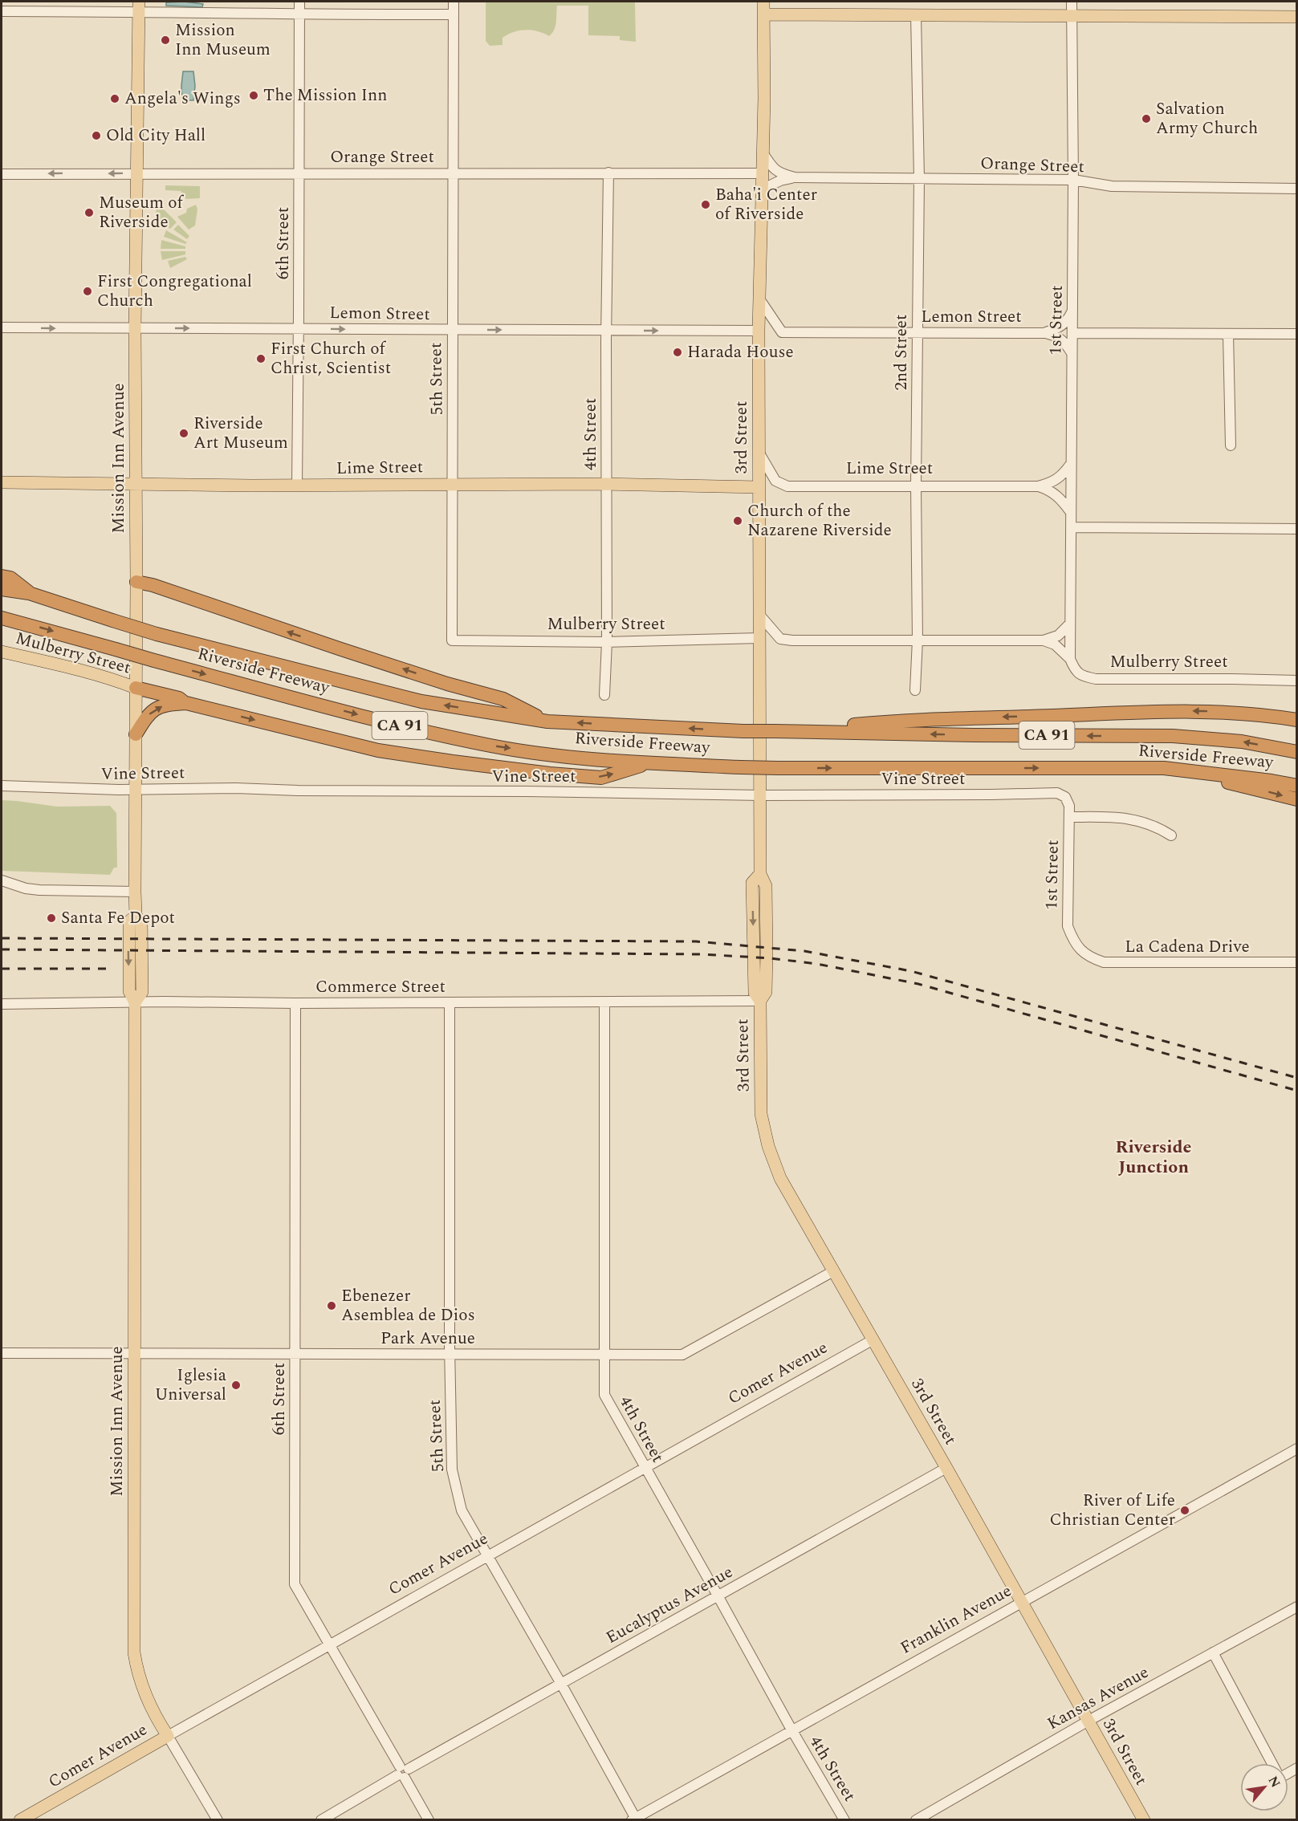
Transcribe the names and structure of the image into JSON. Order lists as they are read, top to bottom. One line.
{"streets":{"highway":["Riverside Freeway","CA 91"],"main road":["3rd Street","Mission Inn Avenue","Lime Street","Mulberry Street","Comer Avenue"],"street":["Orange Street","6th Street","Lemon Street","1st Street","2nd Street","5th Street","4th Street","Vine Street","La Cadena Drive","Commerce Street","Park Avenue","Eucalyptus Avenue","Franklin Avenue","Kansas Avenue"]},"crossings":[["Orange Street","6th Street"],["Orange Street","1st Street"],["Orange Street","2nd Street"],["Orange Street","5th Street"],["Orange Street","4th Street"],["Orange Street","3rd Street"],["Orange Street","Mission Inn Avenue"],["6th Street","Lemon Street"],["6th Street","Lime Street"],["6th Street","Commerce Street"],["6th Street","Park Avenue"],["6th Street","Comer Avenue"],["6th Street","Eucalyptus Avenue"],["Lemon Street","2nd Street"],["Lemon Street","5th Street"],["Lemon Street","4th Street"],["Lemon Street","3rd Street"],["Lemon Street","Mission Inn Avenue"],["1st Street","Mulberry Street"],["1st Street","Vine Street"],["1st Street","La Cadena Drive"],["2nd Street","Lime Street"],["5th Street","Lime Street"],["5th Street","Mulberry Street"],["5th Street","Commerce Street"],["5th Street","Park Avenue"],["5th Street","Comer Avenue"],["5th Street","Eucalyptus Avenue"],["5th Street","Franklin Avenue"],["4th Street","Lime Street"],["4th Street","Mulberry Street"],["4th Street","Commerce Street"],["4th Street","Park Avenue"],["4th Street","Comer Avenue"],["4th Street","Eucalyptus Avenue"],["4th Street","Franklin Avenue"],["3rd Street","Lime Street"],["3rd Street","Mulberry Street"],["3rd Street","Vine Street"],["3rd Street","Commerce Street"],["3rd Street","Park Avenue"],["3rd Street","Comer Avenue"],["3rd Street","Eucalyptus Avenue"],["3rd Street","Franklin Avenue"],["3rd Street","Kansas Avenue"],["Mission Inn Avenue","Lime Street"],["Mission Inn Avenue","Mulberry Street"],["Mission Inn Avenue","Vine Street"],["Mission Inn Avenue","Commerce Street"],["Mission Inn Avenue","Park Avenue"],["Mission Inn Avenue","Comer Avenue"]],"one_way":["Lemon Street"],"districts":["Riverside Junction"],"places":["Mission Inn Museum","The Mission Inn","Angela's Wings","Salvation Army Church","Old City Hall","Baha'i Center of Riverside","Museum of Riverside","First Congregational Church","Harada House","First Church of Christ, Scientist","Riverside Art Museum","Church of the Nazarene Riverside","Santa Fe Depot","Ebenezer Asemblea de Dios","Iglesia Universal","River of Life Christian Center"],"north":"top right"}
